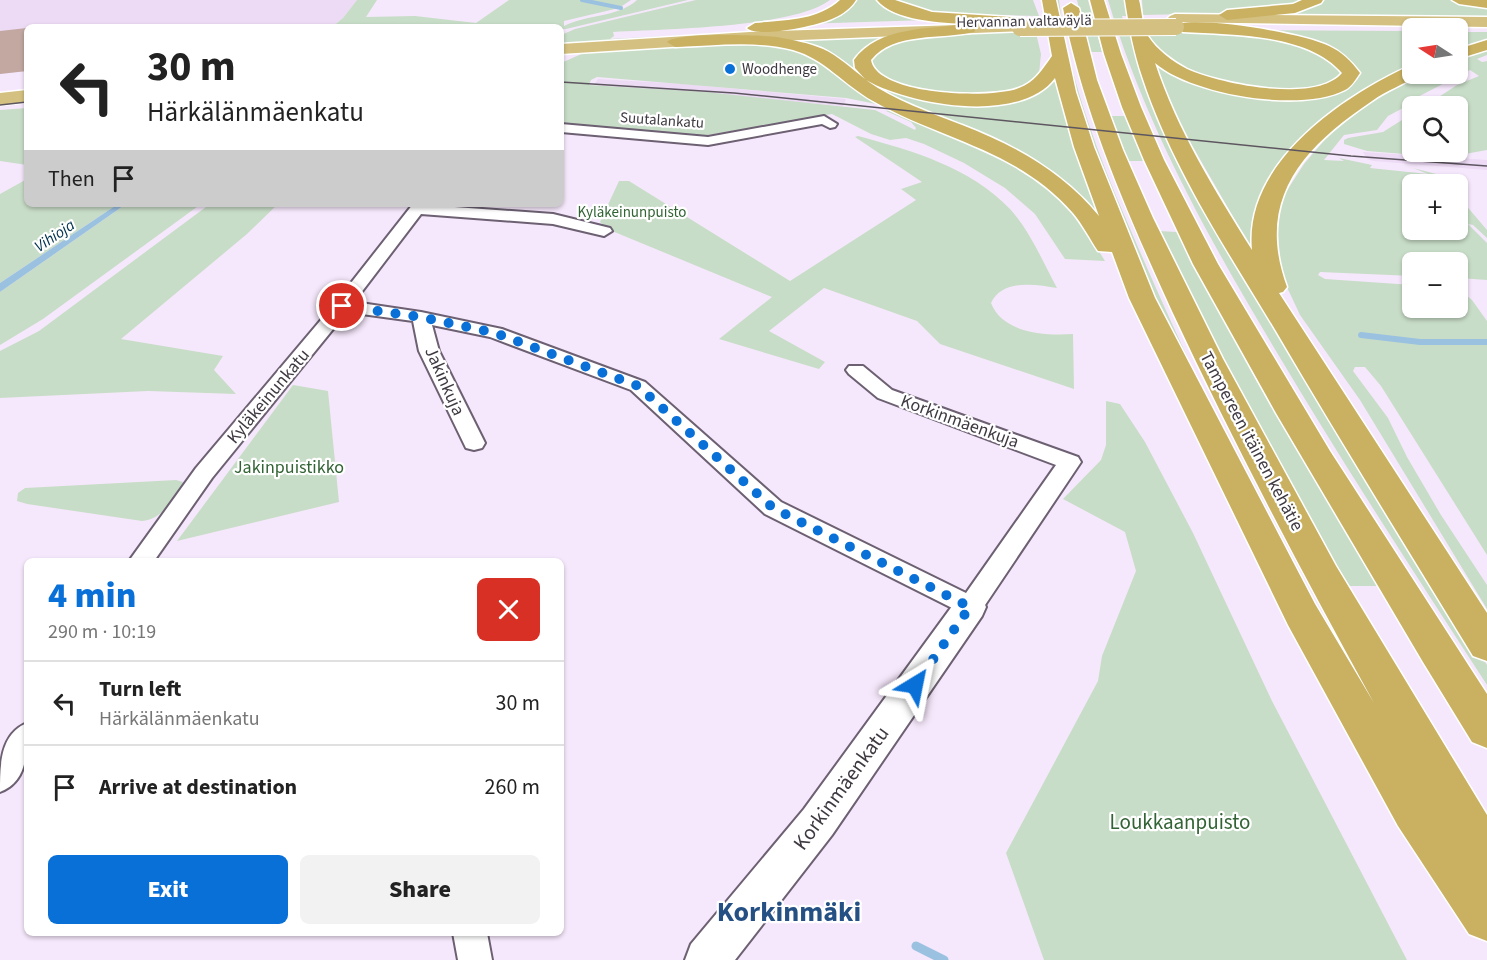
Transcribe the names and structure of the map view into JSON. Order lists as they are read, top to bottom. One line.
{"streets":{"highway":["Hervannan valtaväylä","Tampereen itäinen kehätie"],"street":["Suutalankatu","Jakinkuja","Kyläkeinunkatu","Korkinmäenkuja","Korkinmäenkatu"]},"crossings":[["Korkinmäenkuja","Korkinmäenkatu"]],"districts":["Korkinmäki"],"water":["Vihioja"],"parks":["Kyläkeinunpuisto","Jakinpuistikko","Loukkaanpuisto"],"places":["Woodhenge"],"north":"left","page":{"map_buttons":["+","−"],"turn":["30 m","Härkälänmäenkatu"],"then":"Then","heading":["4 min","290 m · 10:19"],"list":[{"name":"Turn left","note":"Härkälänmäenkatu","value":"30 m"},{"name":"Arrive at destination","value":"260 m"}],"buttons":["Exit","Share"]}}
